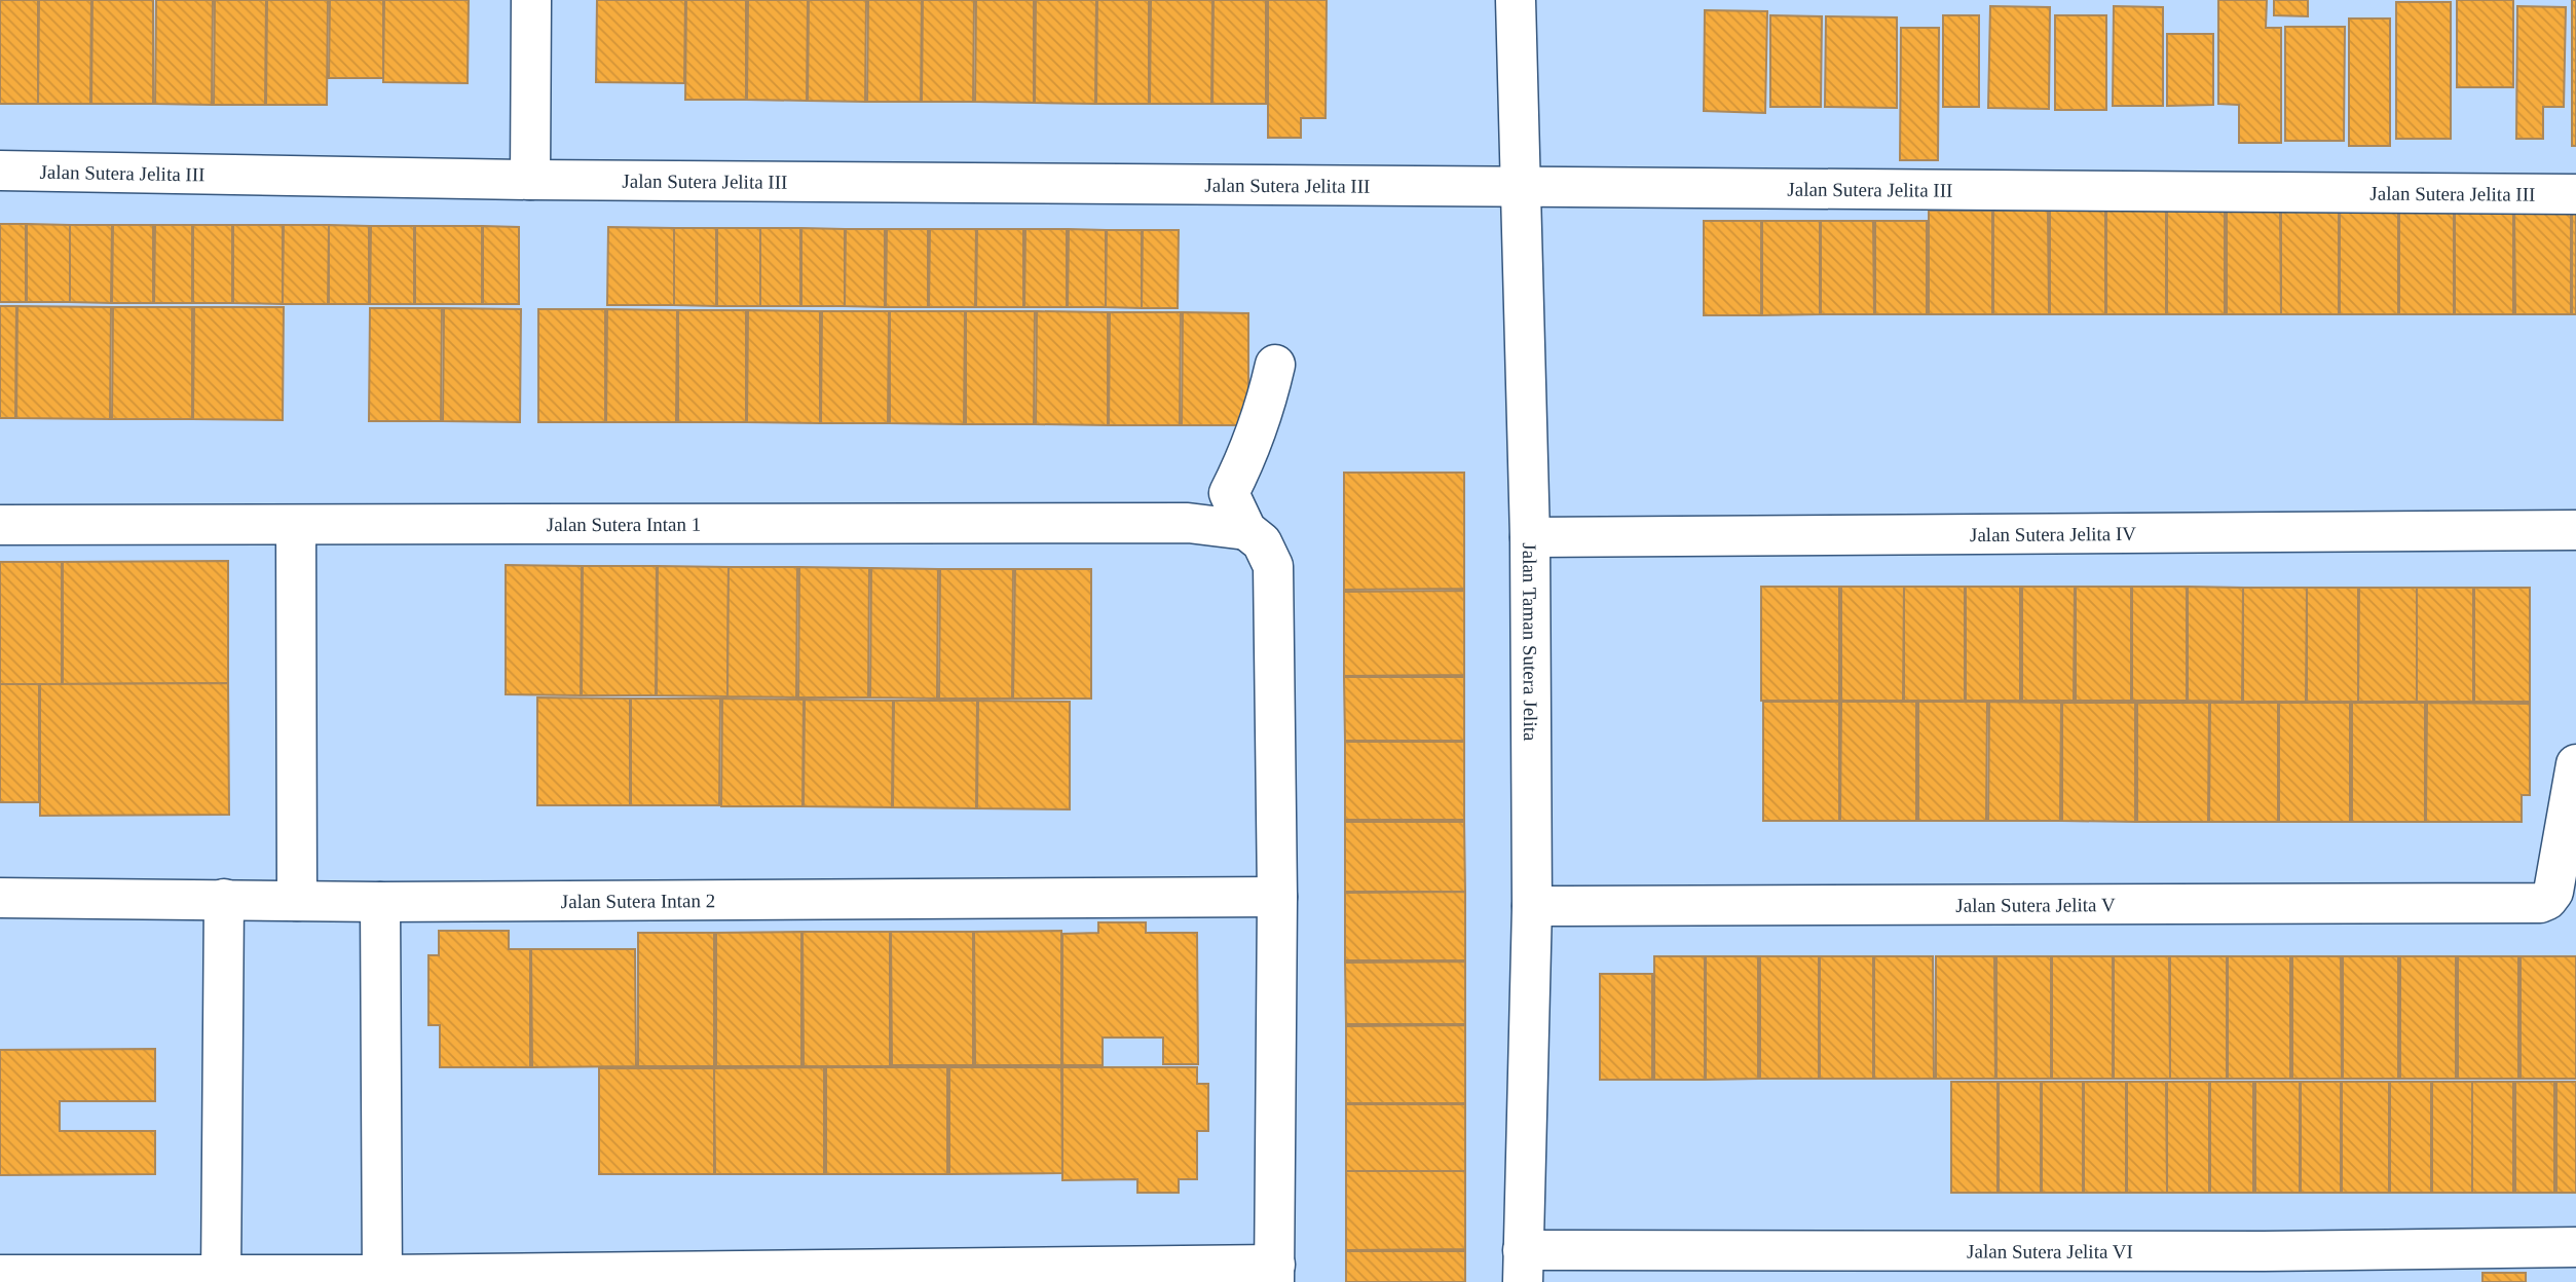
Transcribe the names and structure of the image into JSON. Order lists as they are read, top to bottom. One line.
{"streets":{"street":["Jalan Sutera Jelita III","Jalan Sutera Intan 1","Jalan Sutera Jelita IV","Jalan Taman Sutera Jelita","Jalan Sutera Intan 2","Jalan Sutera Jelita V","Jalan Sutera Jelita VI"]},"crossings":[["Jalan Sutera Jelita III","Jalan Taman Sutera Jelita"],["Jalan Sutera Jelita IV","Jalan Taman Sutera Jelita"],["Jalan Taman Sutera Jelita","Jalan Sutera Jelita V"],["Jalan Taman Sutera Jelita","Jalan Sutera Jelita VI"]]}
